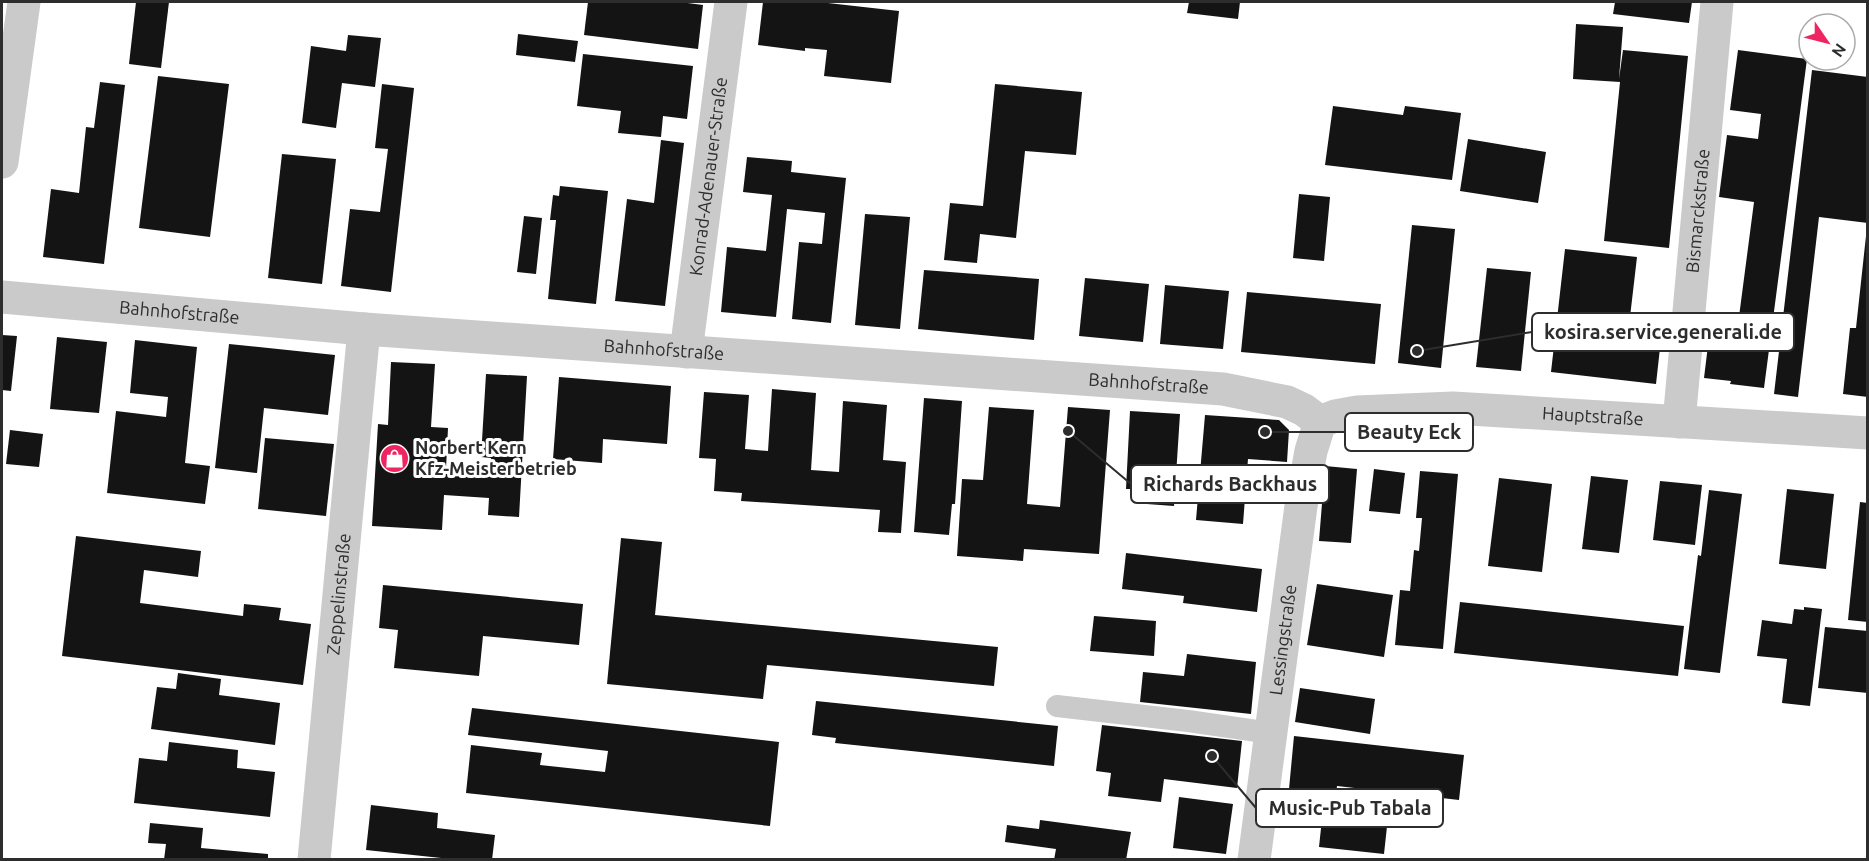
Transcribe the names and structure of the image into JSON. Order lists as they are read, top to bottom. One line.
{"streets":{"street":["Konrad-Adenauer-Straße","Bismarckstraße","Bahnhofstraße","Hauptstraße","Zeppelinstraße","Lessingstraße"]},"crossings":[["Konrad-Adenauer-Straße","Bahnhofstraße"],["Bismarckstraße","Hauptstraße"],["Bahnhofstraße","Hauptstraße"],["Bahnhofstraße","Zeppelinstraße"],["Bahnhofstraße","Lessingstraße"],["Hauptstraße","Lessingstraße"]],"places":{"other":["kosira.service.generali.de","Richards Backhaus","Beauty Eck","Music-Pub Tabala"],"shop":["Norbert Kern Kfz-Meisterbetrieb"]},"north":"bottom right"}
